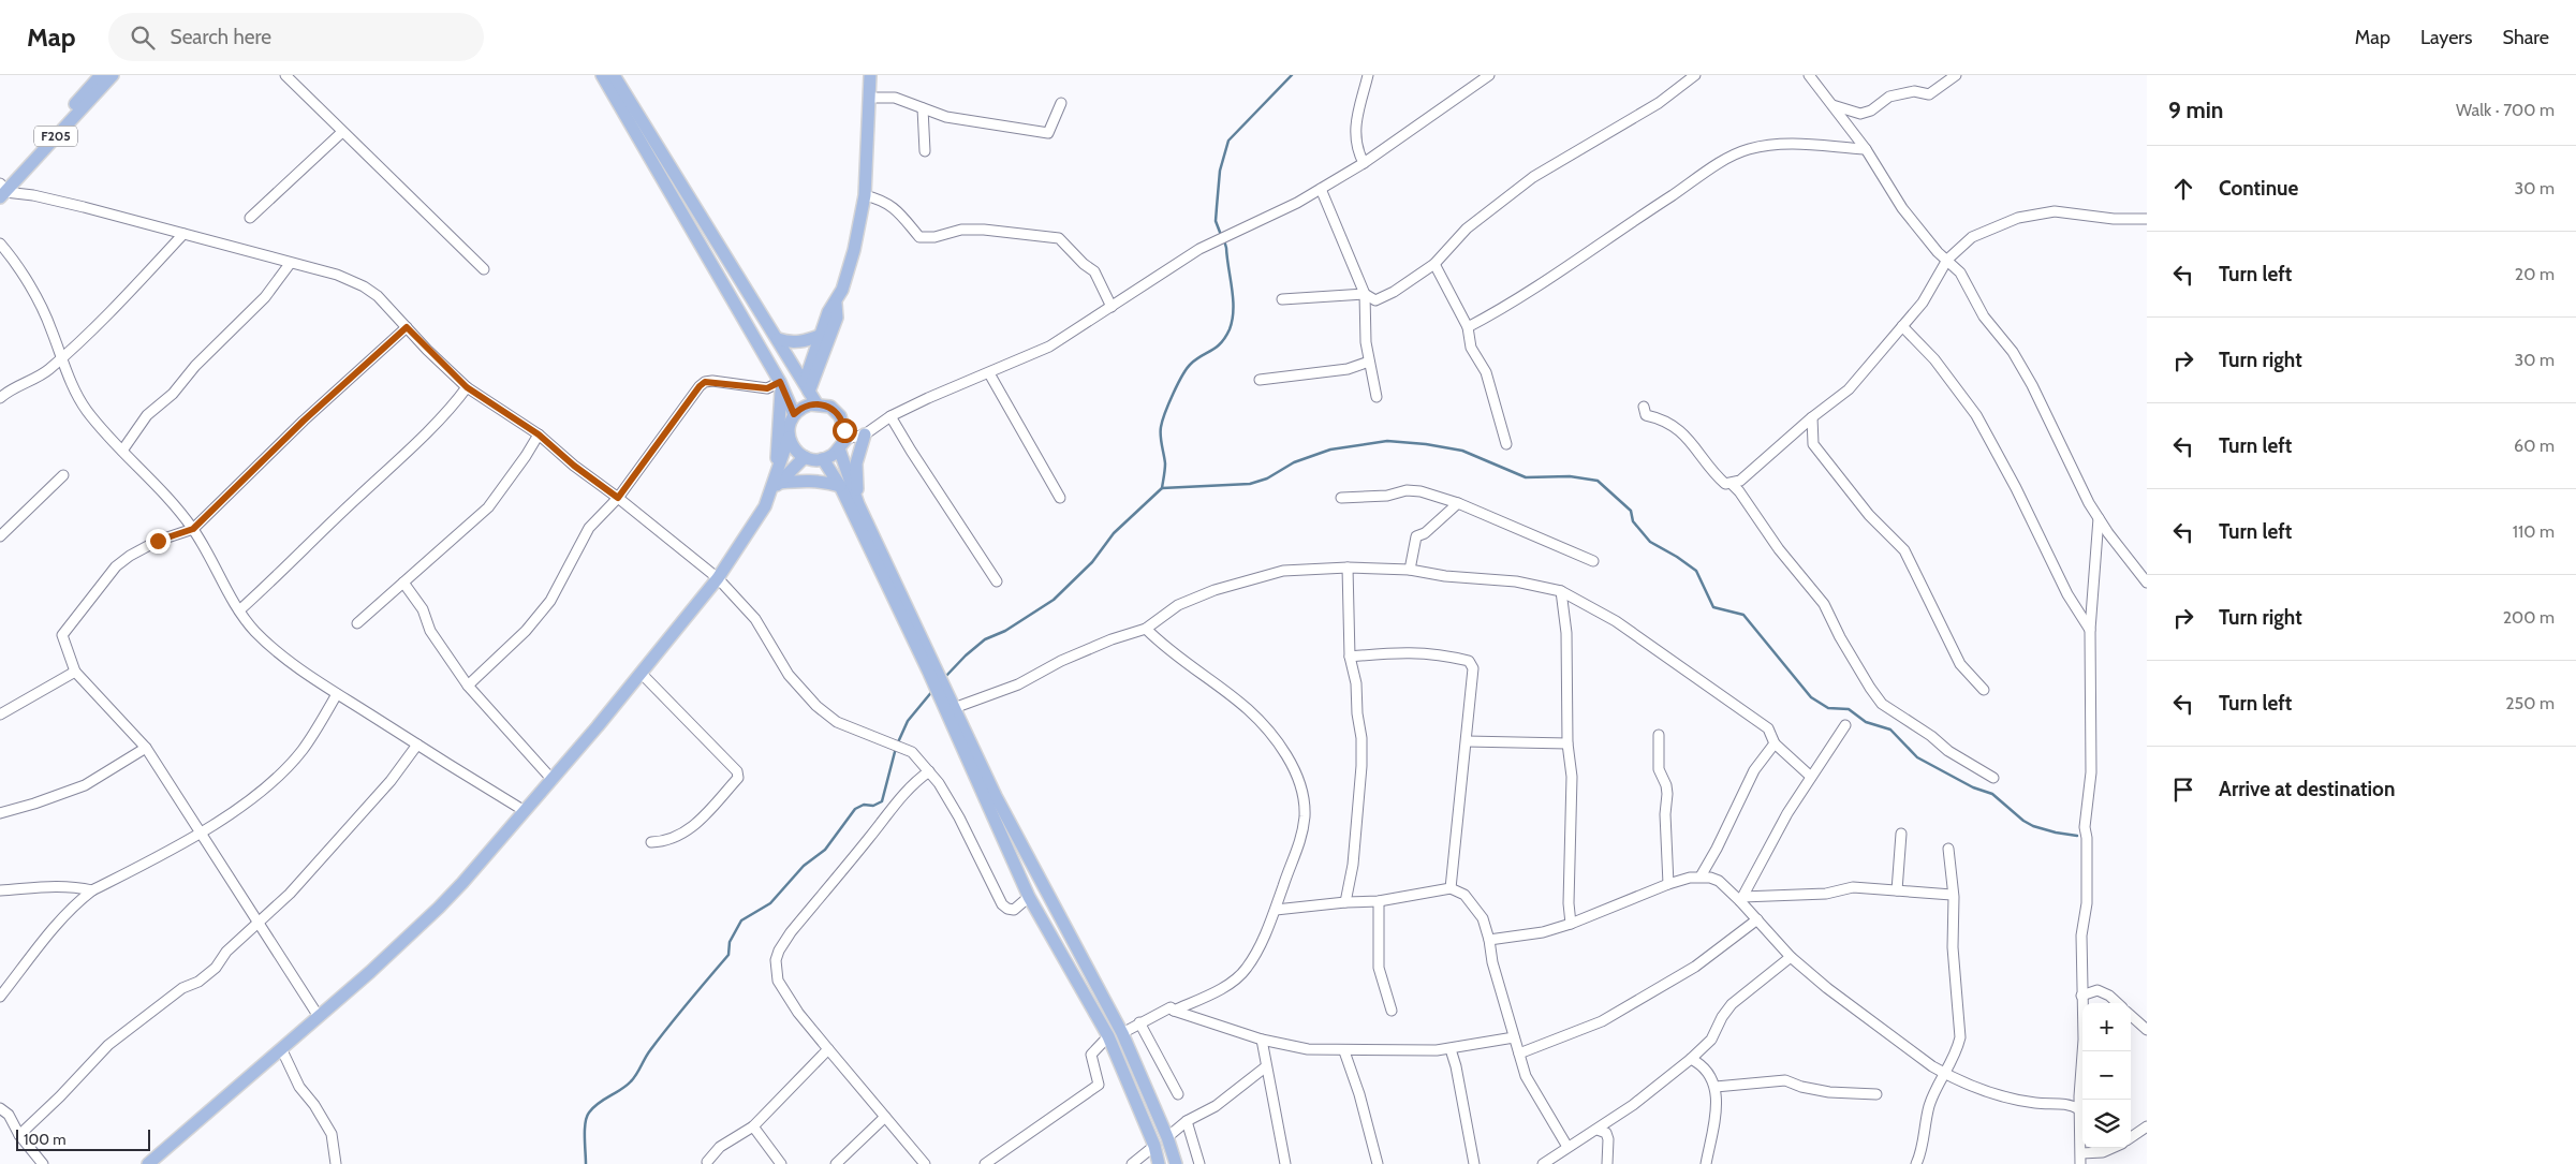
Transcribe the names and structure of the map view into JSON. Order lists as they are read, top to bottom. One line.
{"streets":{"main road":["F205"]},"scale_bar":"100 m","page":{"header":"Map","search":"Search here","nav":["Map","Layers","Share"],"heading":["9 min","Walk · 700 m"],"list":[["Continue","30 m"],["Turn left","20 m"],["Turn right","30 m"],["Turn left","60 m"],["Turn left","110 m"],["Turn right","200 m"],["Turn left","250 m"],"Arrive at destination"],"map_buttons":["+","−"],"scale":"100 m"}}
